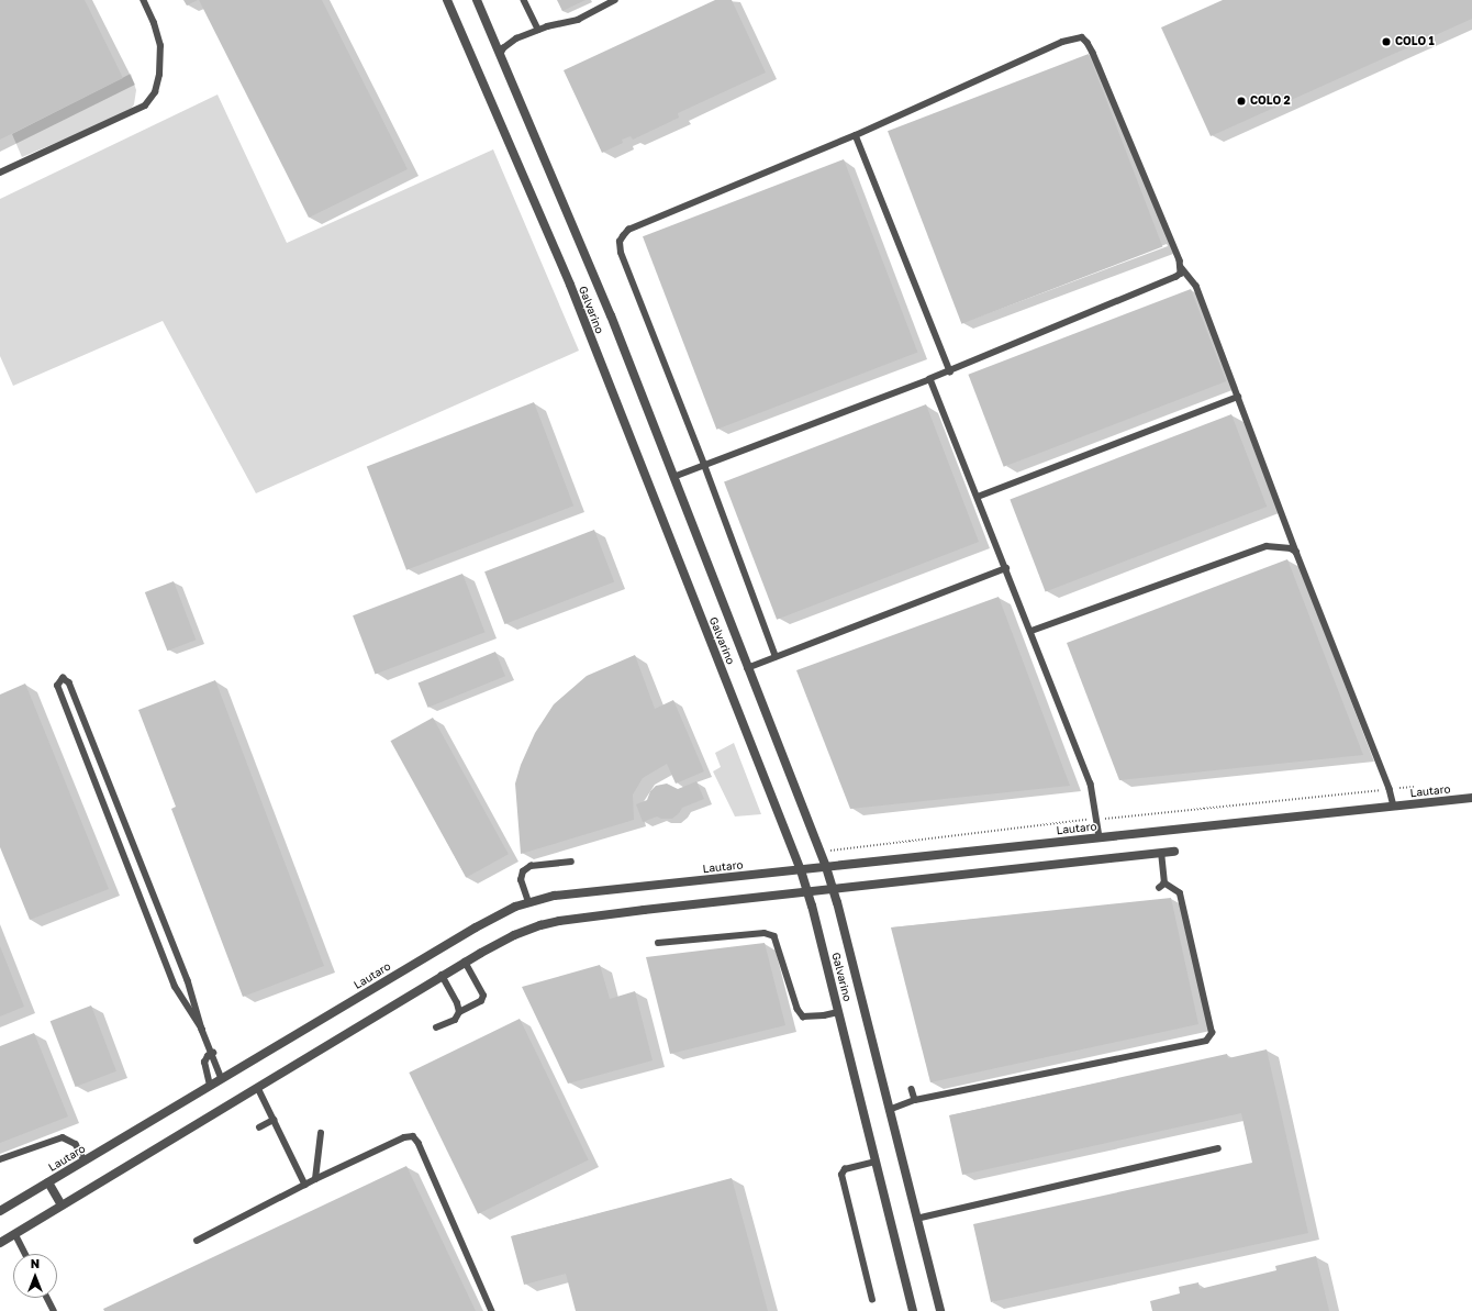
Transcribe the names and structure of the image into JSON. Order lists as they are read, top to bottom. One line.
{"streets":{"street":["Galvarino","Lautaro"]},"crossings":[["Galvarino","Lautaro"]],"places":["COLO 1","COLO 2"],"north":"top"}
